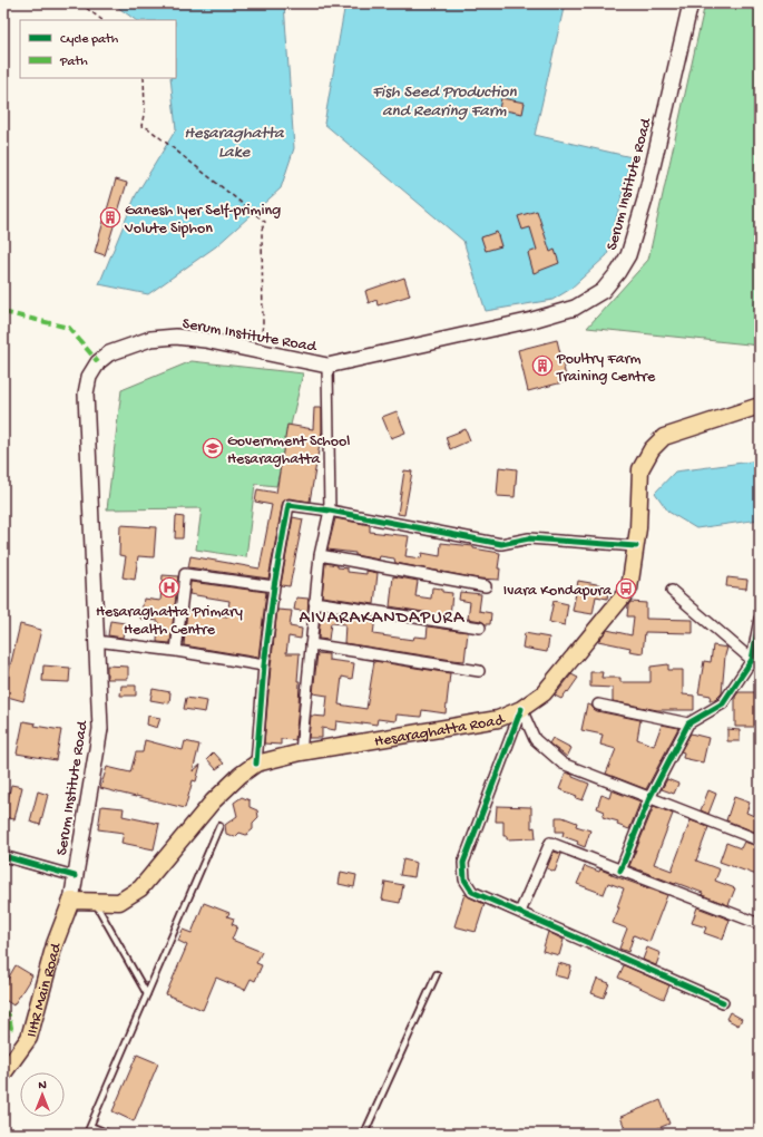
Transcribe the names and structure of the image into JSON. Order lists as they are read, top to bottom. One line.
{"streets":{"main road":["Serum Institute Road","Hesaraghatta Road","IIHR Main Road"]},"crossings":[["Serum Institute Road","Hesaraghatta Road"],["Serum Institute Road","IIHR Main Road"],["Hesaraghatta Road","IIHR Main Road"]],"districts":["AIVARAKANDAPURA"],"water":["Fish Seed Production and Rearing Farm","Hesaraghatta Lake"],"places":{"building":["Ganesh Iyer Self-priming Volute Siphon","Poultry Farm Training Centre"],"school or university":["Government School Hesaraghatta"],"hospital":["Hesaraghatta Primary Health Centre"],"bus stop":["Ivara Kondapura"]},"legend":["Cycle path","Path"],"north":"top"}
